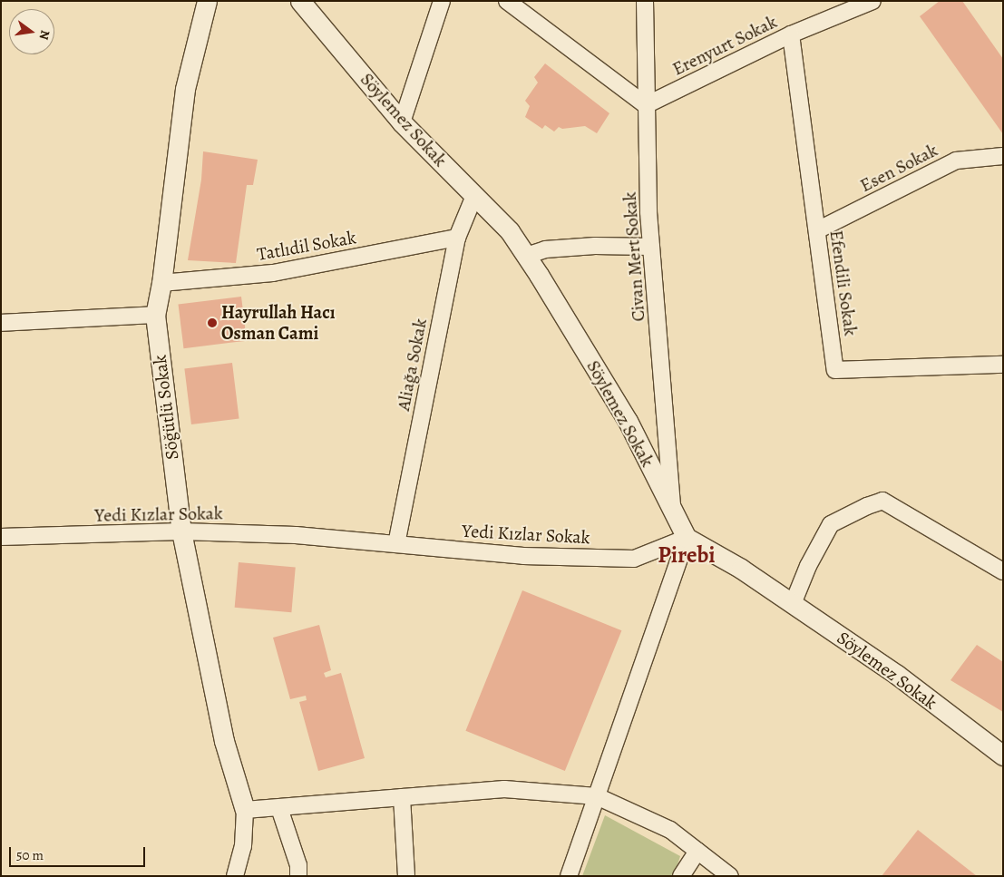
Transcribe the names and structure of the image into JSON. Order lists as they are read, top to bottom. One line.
{"streets":{"street":["Erenyurt Sokak","Söylemez Sokak","Esen Sokak","Tatlıdil Sokak","Civan Mert Sokak","Efendili Sokak","Aliağa Sokak","Söğütlü Sokak","Yedi Kızlar Sokak"]},"crossings":[["Erenyurt Sokak","Civan Mert Sokak"],["Erenyurt Sokak","Efendili Sokak"],["Söylemez Sokak","Civan Mert Sokak"],["Söylemez Sokak","Aliağa Sokak"],["Söylemez Sokak","Yedi Kızlar Sokak"],["Esen Sokak","Efendili Sokak"],["Tatlıdil Sokak","Aliağa Sokak"],["Tatlıdil Sokak","Söğütlü Sokak"],["Aliağa Sokak","Yedi Kızlar Sokak"],["Söğütlü Sokak","Yedi Kızlar Sokak"]],"districts":["Pirebi"],"places":["Hayrullah Hacı Osman Cami"],"scale_bar":"50 m","north":"right"}
